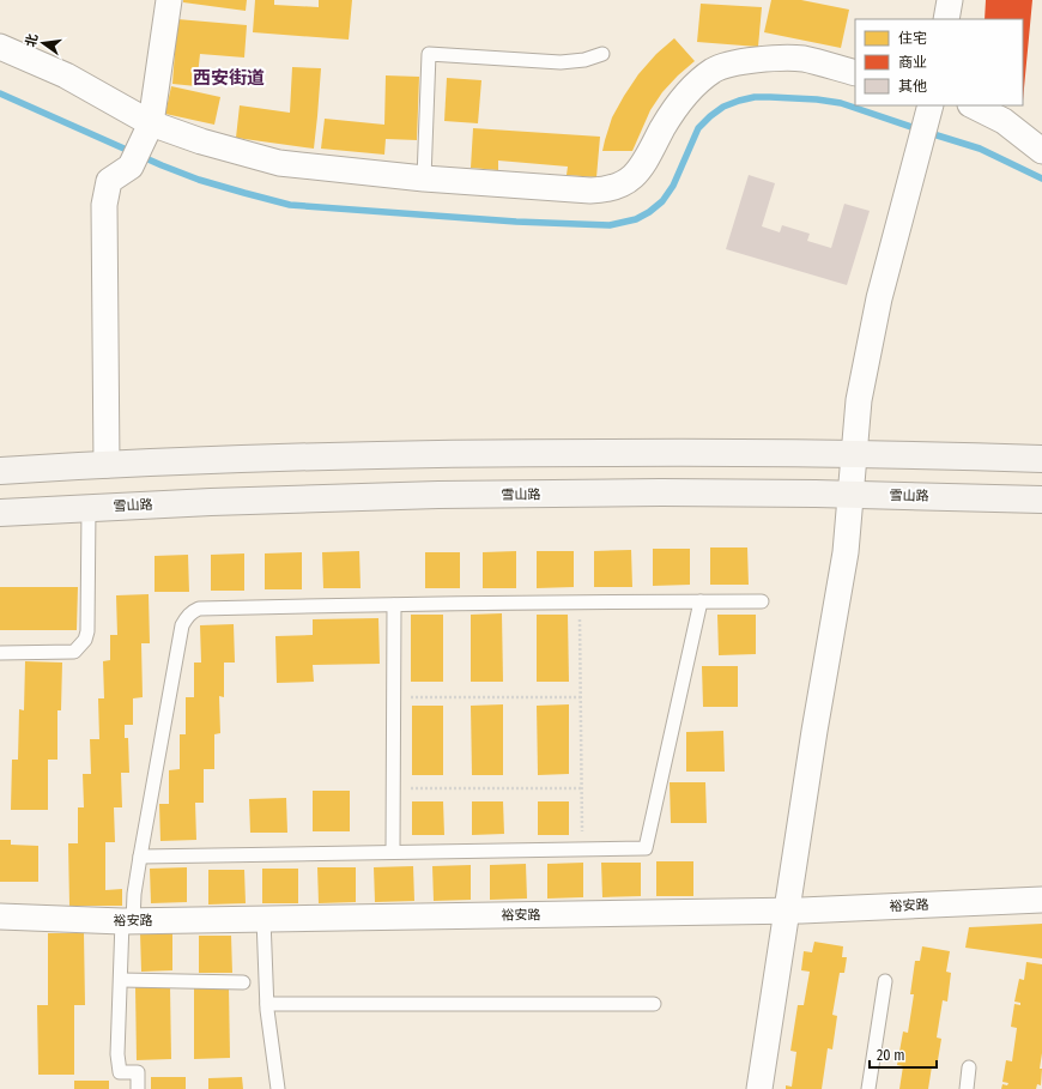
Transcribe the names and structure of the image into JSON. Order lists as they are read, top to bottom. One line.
{"streets":{"main road":["雪山路"],"street":["裕安路"]},"districts":["西安街道"],"legend":["住宅","商业","其他"],"scale_bar":"20 m","north":"left"}
